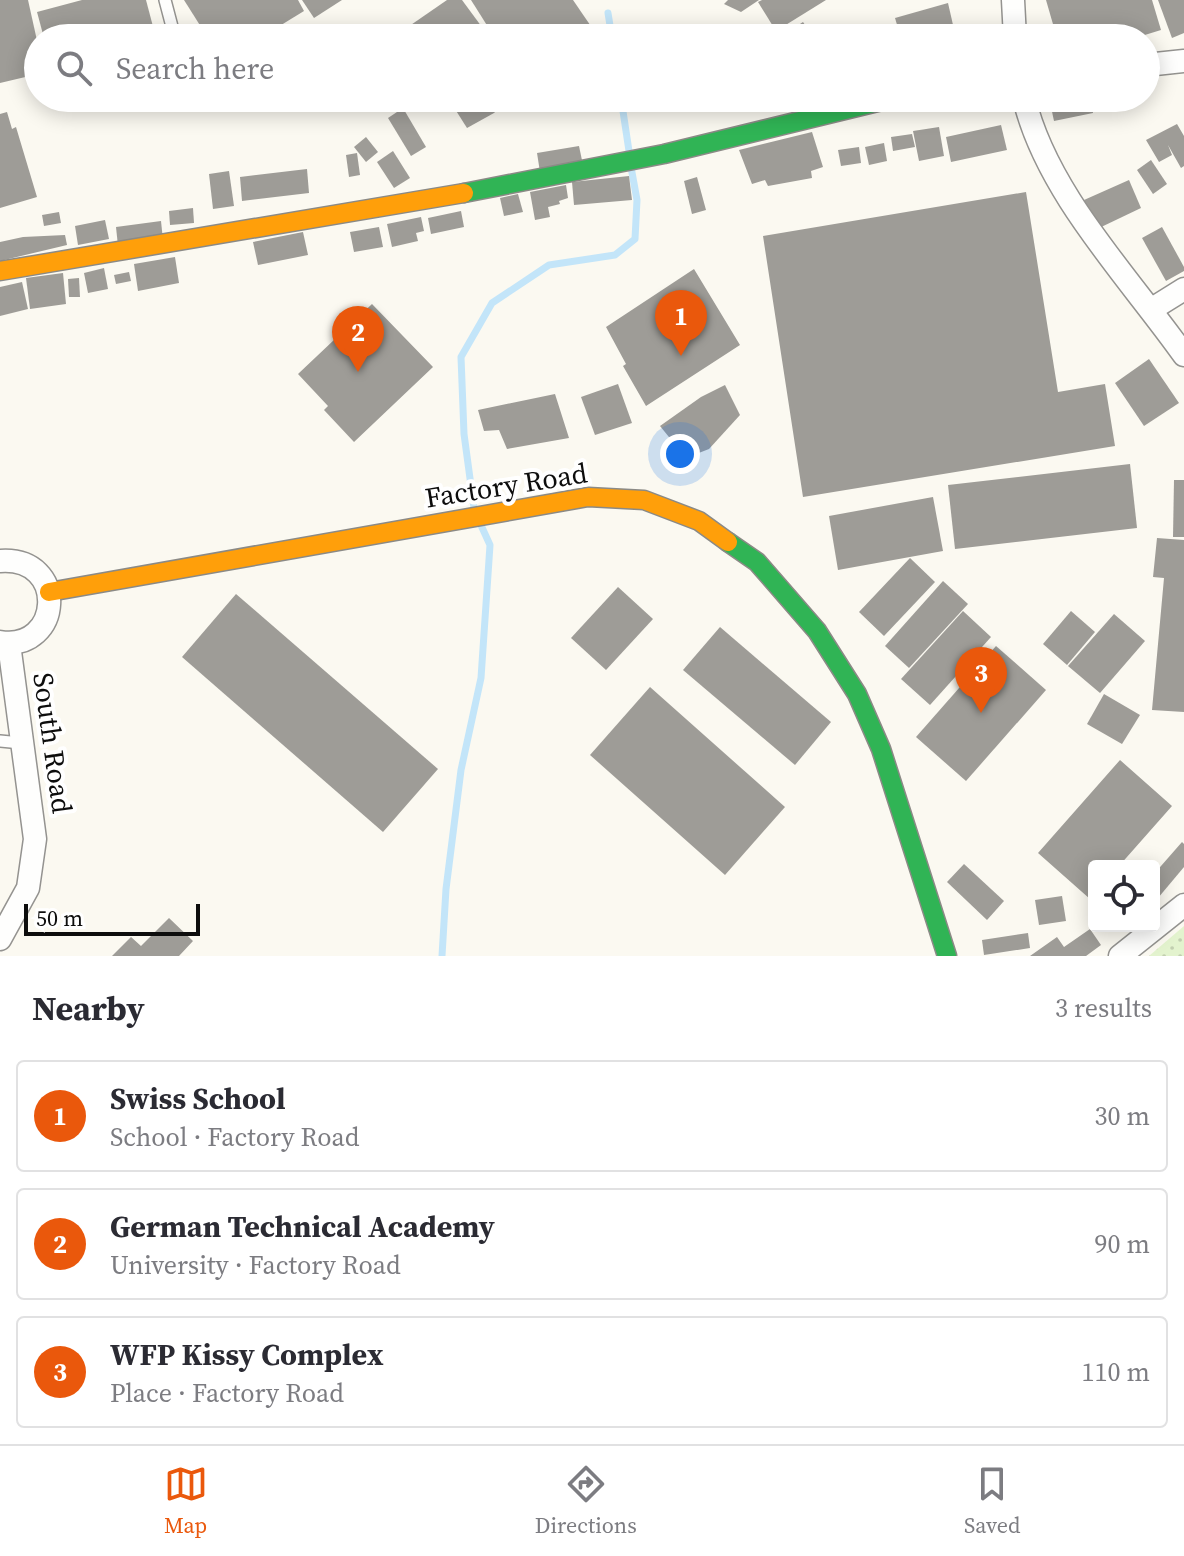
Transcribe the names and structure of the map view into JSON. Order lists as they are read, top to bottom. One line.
{"streets":{"street":["Factory Road","South Road"]},"scale_bar":"50 m","page":{"search":"Search here","pins":["1","2","3"],"scale":"50 m","heading":["Nearby","3 results"],"list":[{"mark":"1","name":"Swiss School","note":"School · Factory Road","value":"30 m"},{"mark":"2","name":"German Technical Academy","note":"University · Factory Road","value":"90 m"},{"mark":"3","name":"WFP Kissy Complex","note":"Place · Factory Road","value":"110 m"}],"nav":["Map","Directions","Saved"]}}
